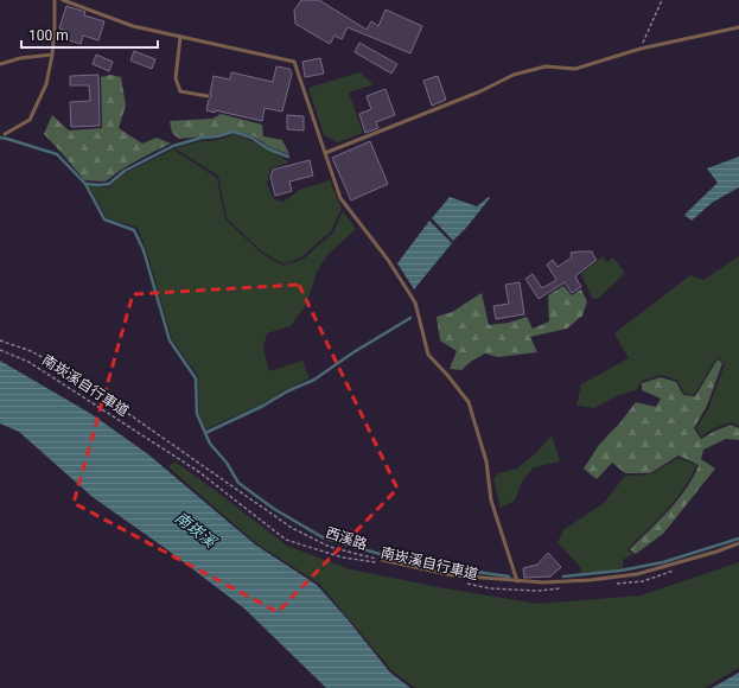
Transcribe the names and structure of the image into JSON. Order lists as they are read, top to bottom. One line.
{"streets":{"lane":["西溪路"],"path":["南崁溪自行車道"]},"crossings":[["南崁溪自行車道","西溪路"]],"water":["南崁溪"],"scale_bar":"100 m"}
